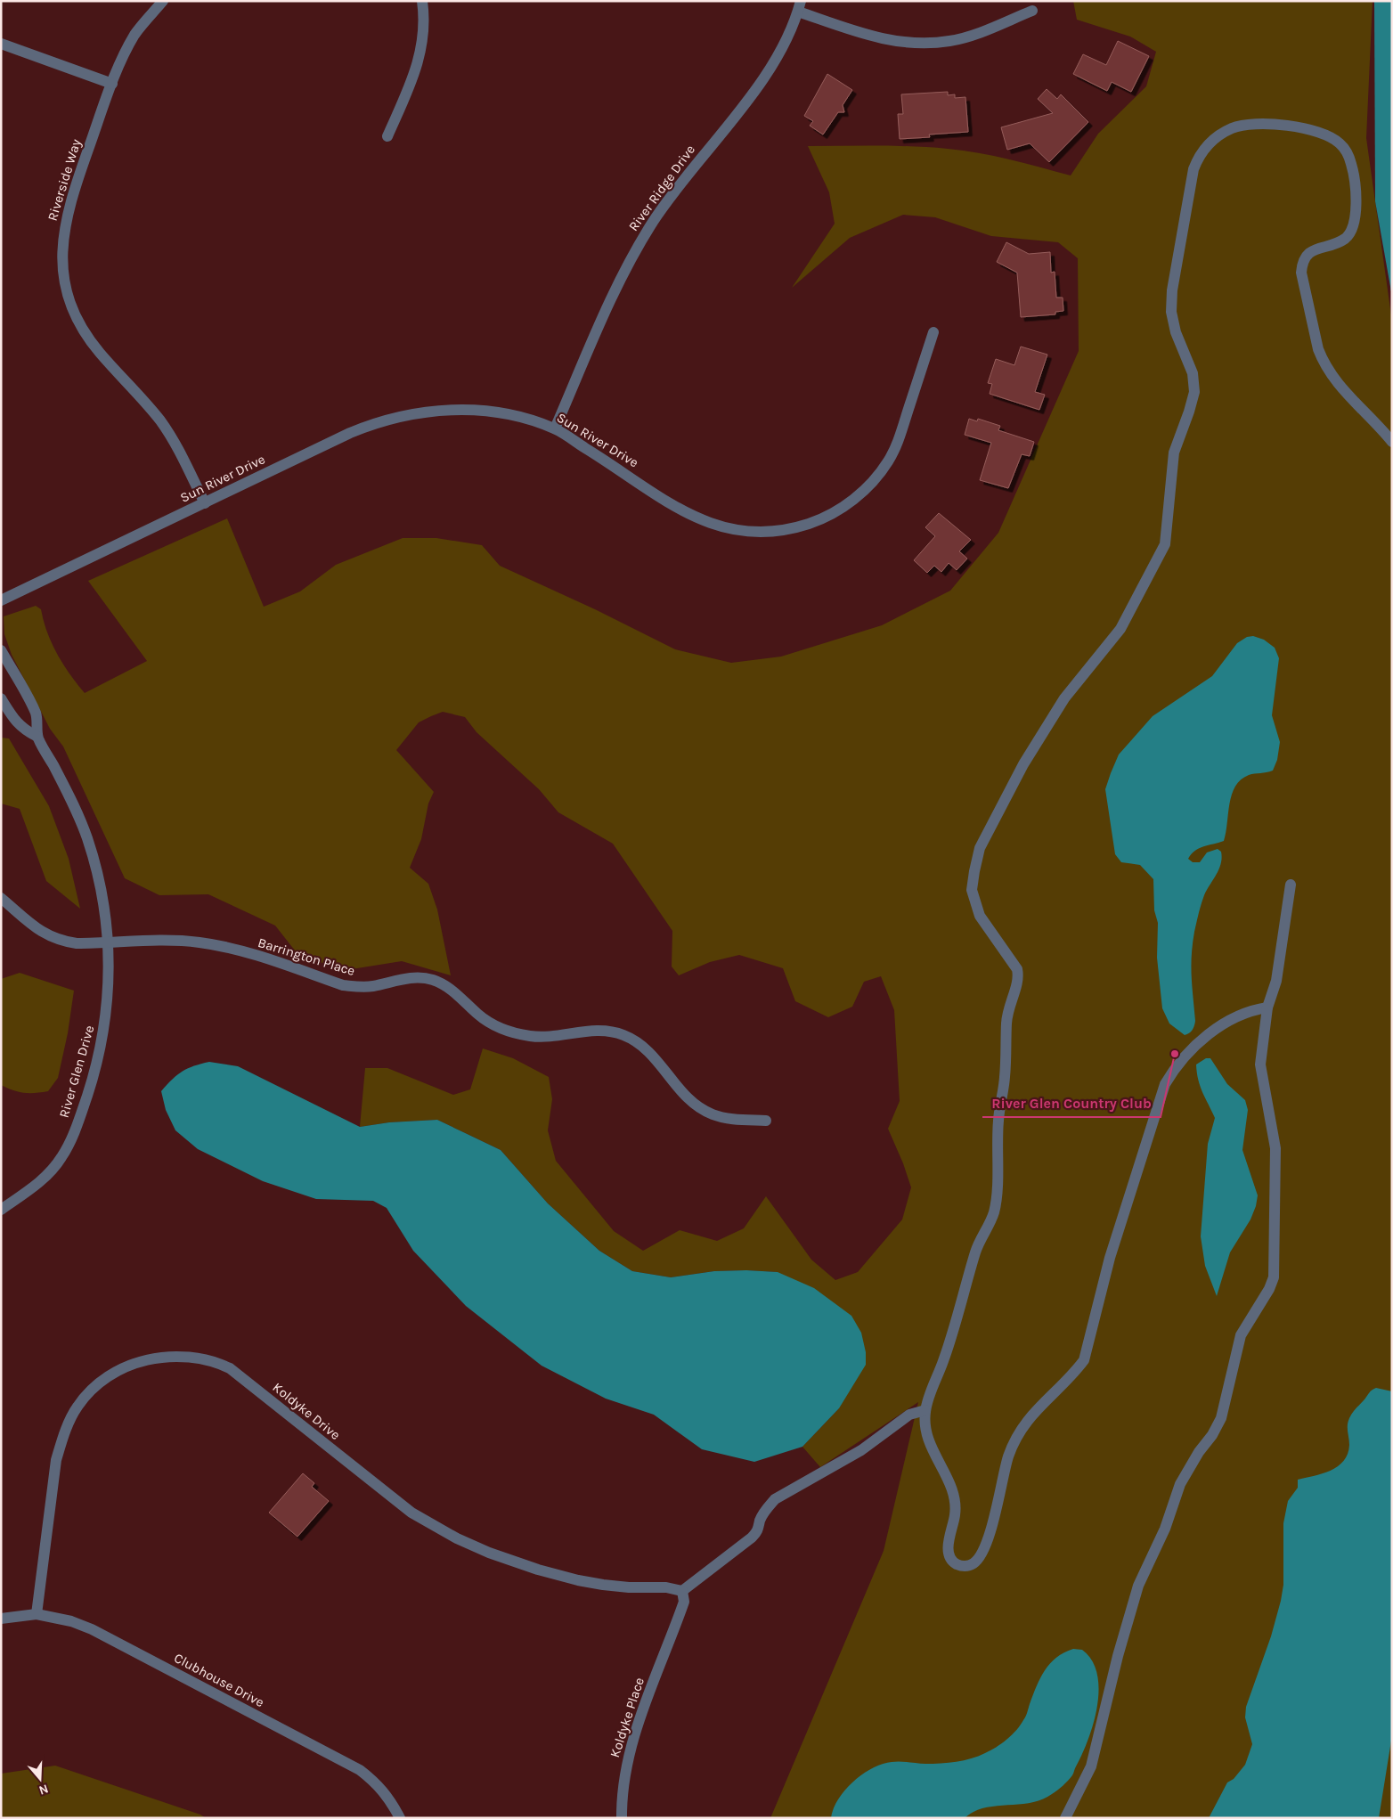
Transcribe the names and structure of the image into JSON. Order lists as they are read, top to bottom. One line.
{"streets":{"street":["Riverside Way","River Ridge Drive","Sun River Drive","Barrington Place","River Glen Drive","Koldyke Drive","Clubhouse Drive","Koldyke Place"]},"crossings":[["Riverside Way","Sun River Drive"],["River Ridge Drive","Sun River Drive"],["Barrington Place","River Glen Drive"],["Koldyke Drive","Clubhouse Drive"],["Koldyke Drive","Koldyke Place"]],"places":["River Glen Country Club"],"north":"bottom"}
